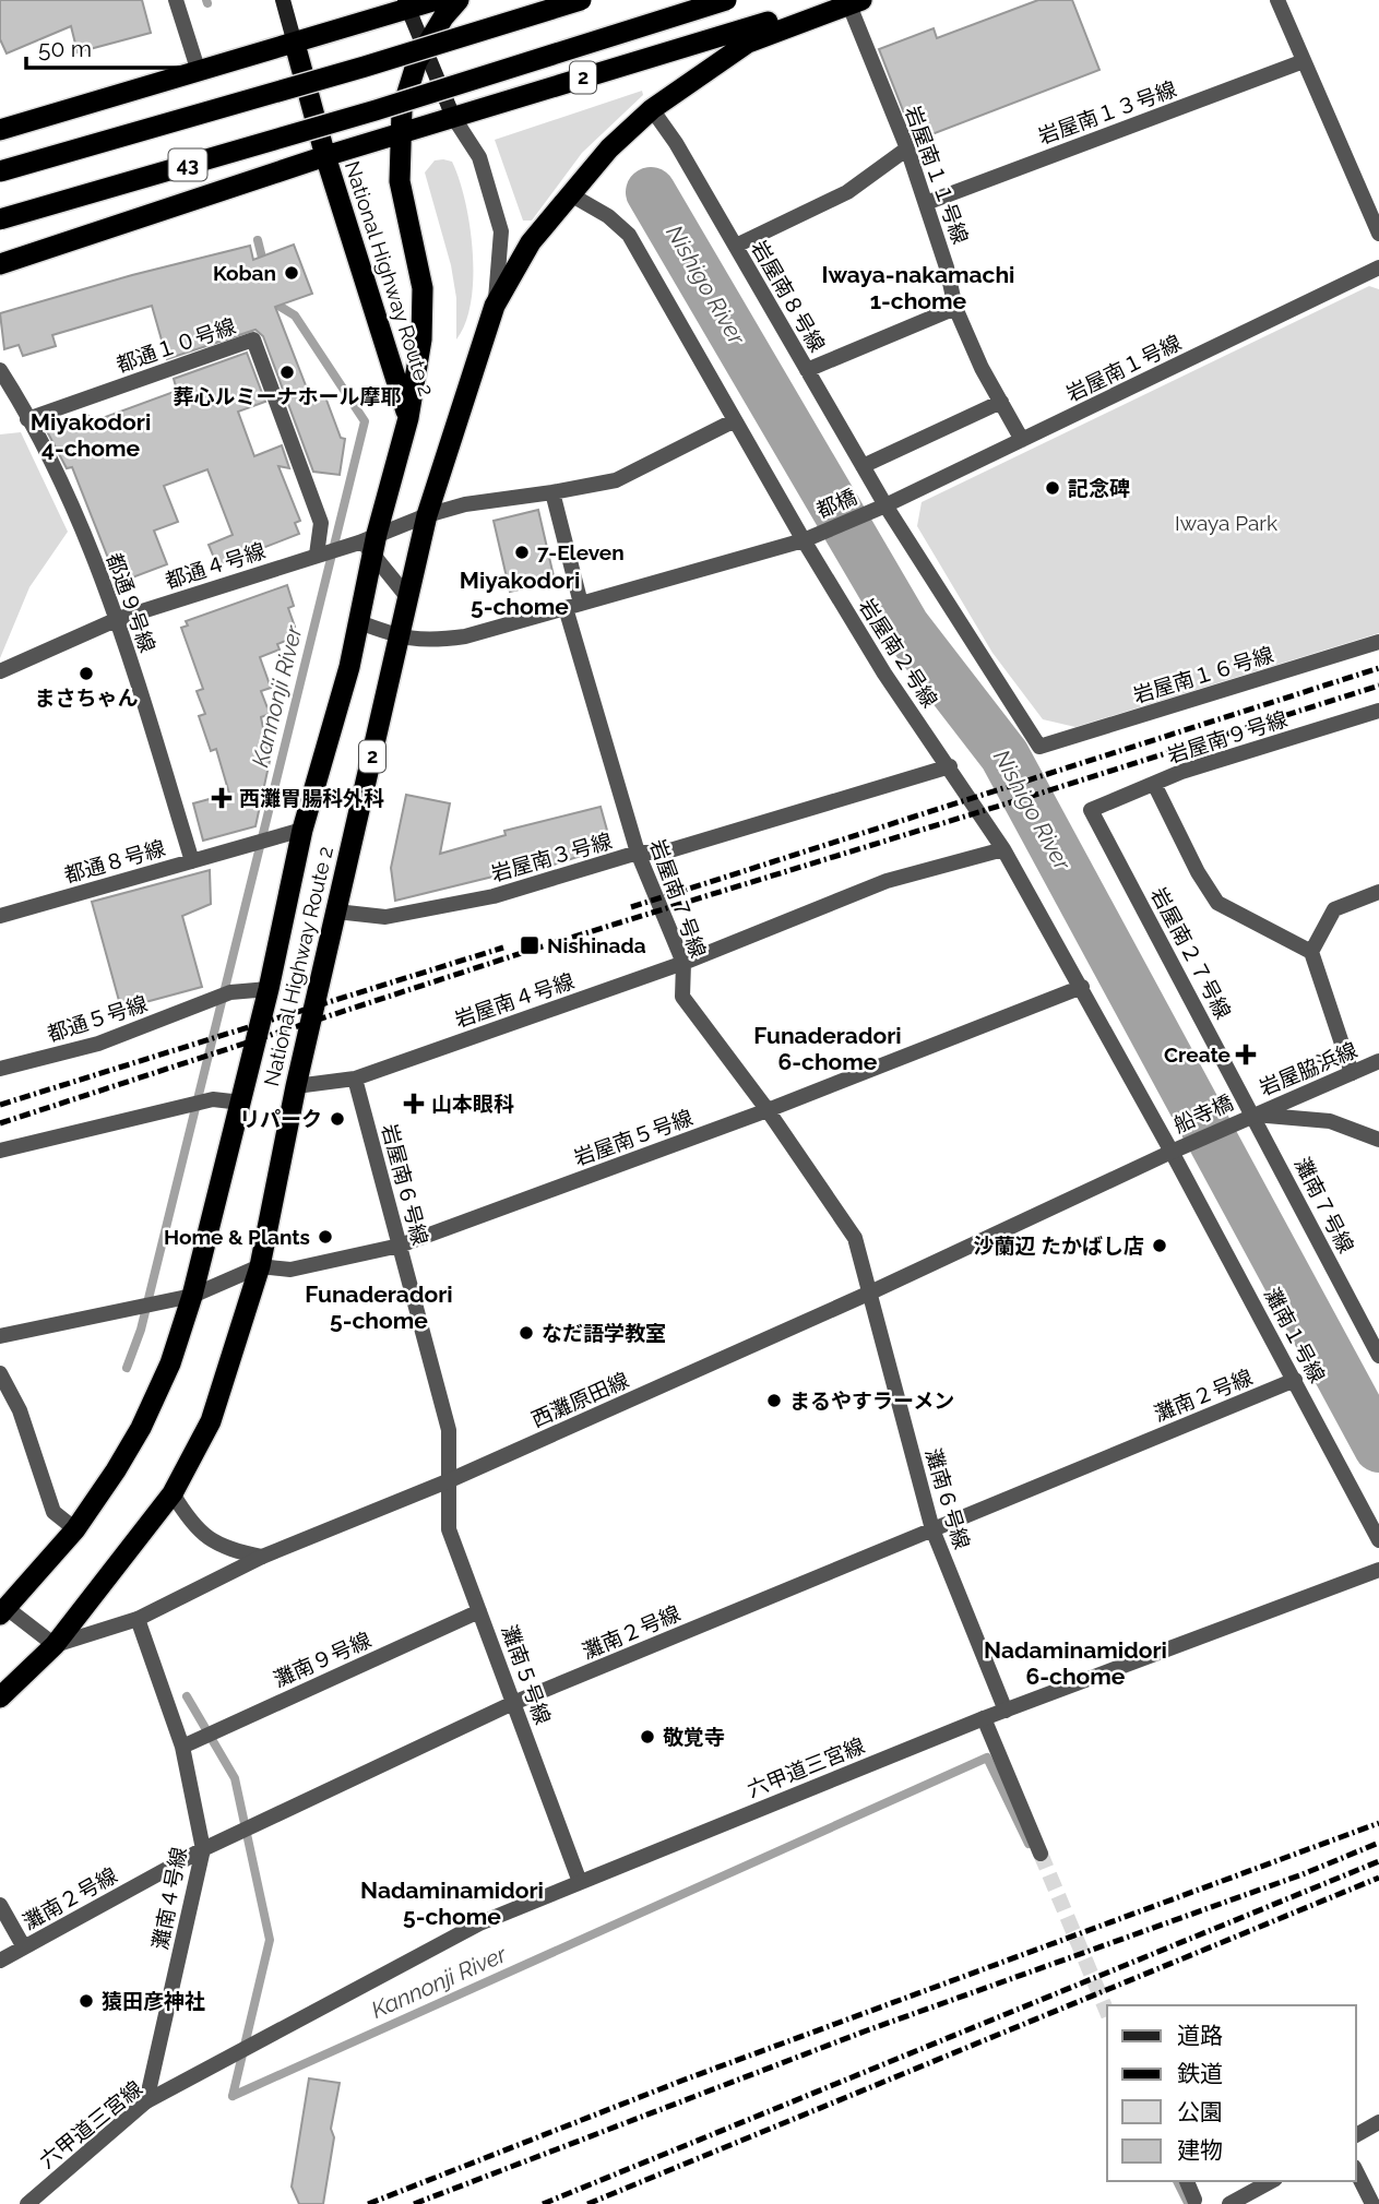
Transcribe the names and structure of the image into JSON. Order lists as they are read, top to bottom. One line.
{"streets":{"highway":["2","43","National Highway Route 2"],"street":["岩屋南１３号線","岩屋南１１号線","岩屋南８号線","都通１０号線","岩屋南１号線","都橋","都通４号線","都通９号線","岩屋南２号線","岩屋南１６号線","岩屋南９号線","岩屋南３号線","都通８号線","岩屋南７号線","岩屋南２７号線","岩屋南４号線","都通５号線","岩屋脇浜線","船寺橋","岩屋南５号線","岩屋南６号線","灘南７号線","灘南１号線","灘南２号線","西灘原田線","灘南６号線","灘南９号線","灘南５号線","六甲道三宮線","灘南４号線"]},"crossings":[["2","43"],["2","National Highway Route 2"],["岩屋南１３号線","岩屋南１１号線"],["43","National Highway Route 2"],["岩屋南１１号線","National Highway Route 2"],["岩屋南１１号線","岩屋南１号線"],["National Highway Route 2","岩屋南８号線"],["National Highway Route 2","都通４号線"],["National Highway Route 2","岩屋南２号線"],["National Highway Route 2","岩屋南３号線"],["National Highway Route 2","都通８号線"],["National Highway Route 2","岩屋南４号線"],["National Highway Route 2","都通５号線"],["National Highway Route 2","岩屋南５号線"],["National Highway Route 2","西灘原田線"],["岩屋南８号線","岩屋南１号線"],["岩屋南８号線","都橋"],["岩屋南８号線","岩屋南１６号線"],["都通１０号線","都通４号線"],["都通１０号線","都通９号線"],["岩屋南１号線","都橋"],["都橋","岩屋南２号線"],["都通４号線","都通９号線"],["都通４号線","岩屋南２号線"],["都通４号線","岩屋南７号線"],["都通９号線","都通８号線"],["岩屋南２号線","岩屋南３号線"],["岩屋南２号線","岩屋南４号線"],["岩屋南２号線","船寺橋"],["岩屋南２号線","岩屋南５号線"],["岩屋南２号線","灘南１号線"],["岩屋南２号線","西灘原田線"],["岩屋南９号線","岩屋南２７号線"],["岩屋南３号線","岩屋南７号線"],["岩屋南７号線","岩屋南４号線"],["岩屋南７号線","岩屋南５号線"],["岩屋南７号線","西灘原田線"],["岩屋南７号線","灘南６号線"],["岩屋南２７号線","岩屋脇浜線"],["岩屋南２７号線","船寺橋"],["岩屋南２７号線","灘南７号線"],["岩屋南４号線","岩屋南６号線"],["岩屋脇浜線","船寺橋"],["岩屋脇浜線","灘南７号線"],["船寺橋","灘南７号線"],["船寺橋","灘南１号線"],["船寺橋","西灘原田線"],["岩屋南５号線","岩屋南６号線"],["岩屋南６号線","西灘原田線"],["岩屋南６号線","灘南５号線"],["灘南１号線","灘南２号線"],["灘南１号線","西灘原田線"],["灘南２号線","灘南６号線"],["灘南２号線","灘南５号線"],["灘南２号線","灘南４号線"],["西灘原田線","灘南６号線"],["西灘原田線","灘南５号線"],["西灘原田線","灘南４号線"],["灘南６号線","六甲道三宮線"],["灘南９号線","灘南５号線"],["灘南９号線","灘南４号線"],["灘南５号線","六甲道三宮線"],["六甲道三宮線","灘南４号線"]],"districts":["Iwaya-nakamachi 1-chome","Miyakodori 4-chome","Miyakodori 5-chome","Funaderadori 6-chome","Funaderadori 5-chome","Nadaminamidori 6-chome","Nadaminamidori 5-chome"],"water":["Nishigo River","Kannonji River"],"parks":["Iwaya Park"],"places":{"other":["Koban","葬心ルミーナホール摩耶","記念碑","7-Eleven","まさちゃん","リパーク","Home & Plants","沙蘭辺 たかばし店","なだ語学教室","まるやすラーメン","敬覚寺","猿田彦神社"],"health":["西灘胃腸科外科","Create","山本眼科"],"transit":["Nishinada"]},"legend":["道路","鉄道","公園","建物"],"scale_bar":"50 m"}
